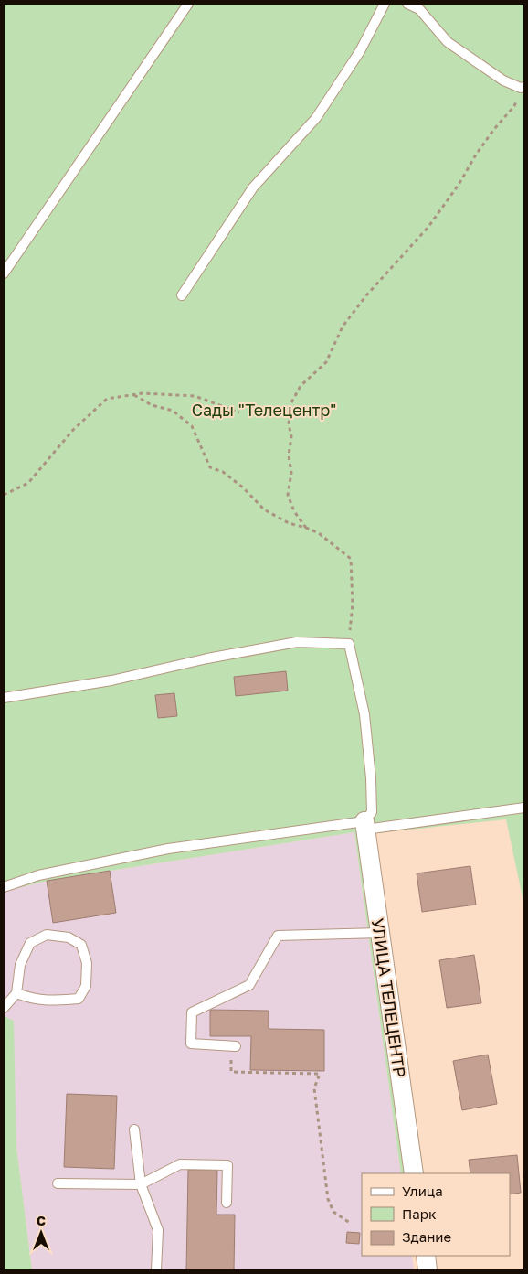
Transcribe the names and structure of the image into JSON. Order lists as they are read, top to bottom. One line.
{"streets":{"street":["УЛИЦА ТЕЛЕЦЕНТР"]},"parks":["Сады \"Телецентр\""],"legend":["Улица","Парк","Здание"],"north":"top"}
